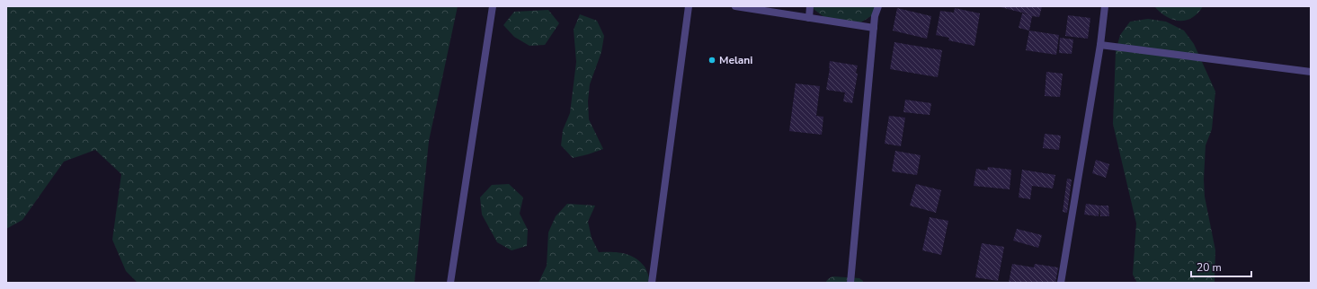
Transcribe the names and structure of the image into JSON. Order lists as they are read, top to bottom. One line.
{"places":["Melani"],"scale_bar":"20 m"}
